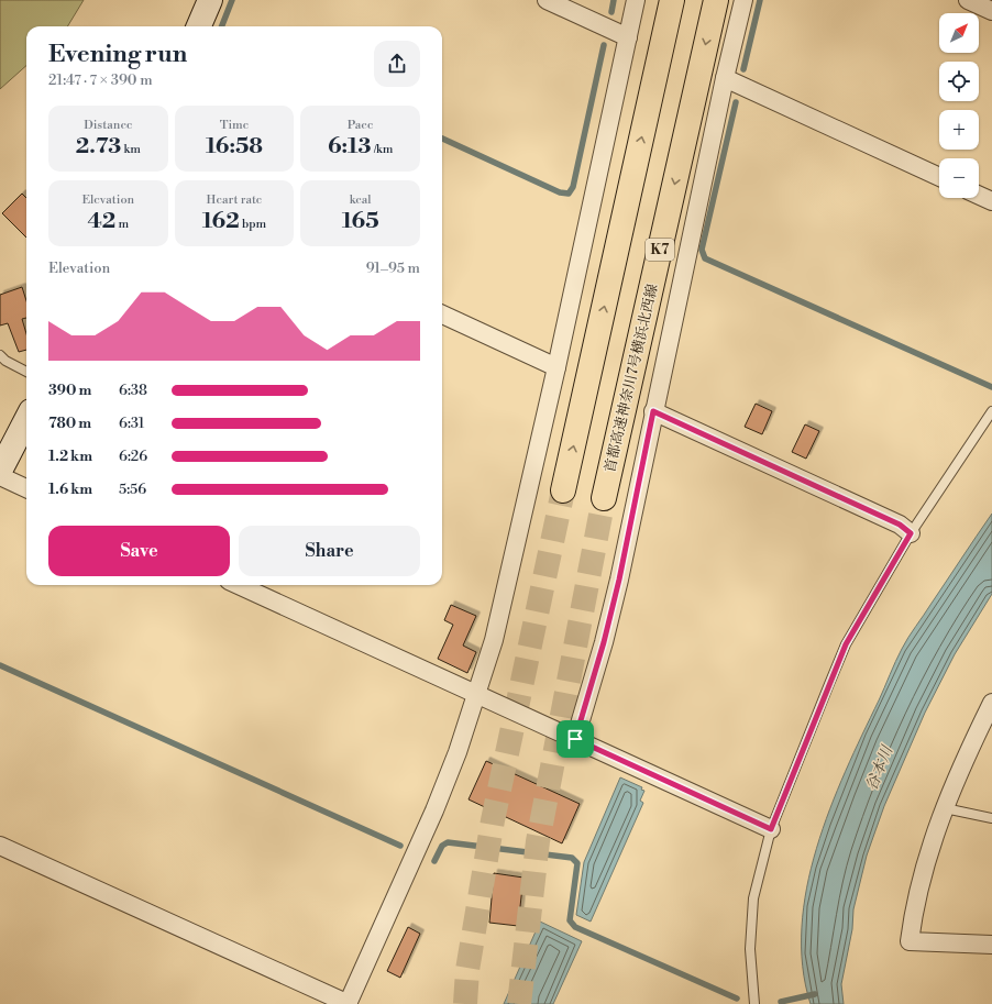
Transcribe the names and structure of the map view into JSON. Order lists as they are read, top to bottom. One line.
{"streets":{"highway":["K7","首都高速神奈川7号横浜北西線"]},"water":["谷本川"],"north":"top right","page":{"map_buttons":["+","−"],"heading":["Evening run","21:47 · 7 × 390 m"],"stats":[["Distance","2.73 km"],["Time","16:58"],["Pace","6:13 /km"],["Elevation","42 m"],["Heart rate","162 bpm"],["kcal","165"]],"chart":["Elevation","91–95 m"],"list":[{"name":"390 m","note":"6:38"},{"name":"780 m","note":"6:31"},{"name":"1.2 km","note":"6:26"},{"name":"1.6 km","note":"5:56"}],"buttons":["Save","Share"]}}
